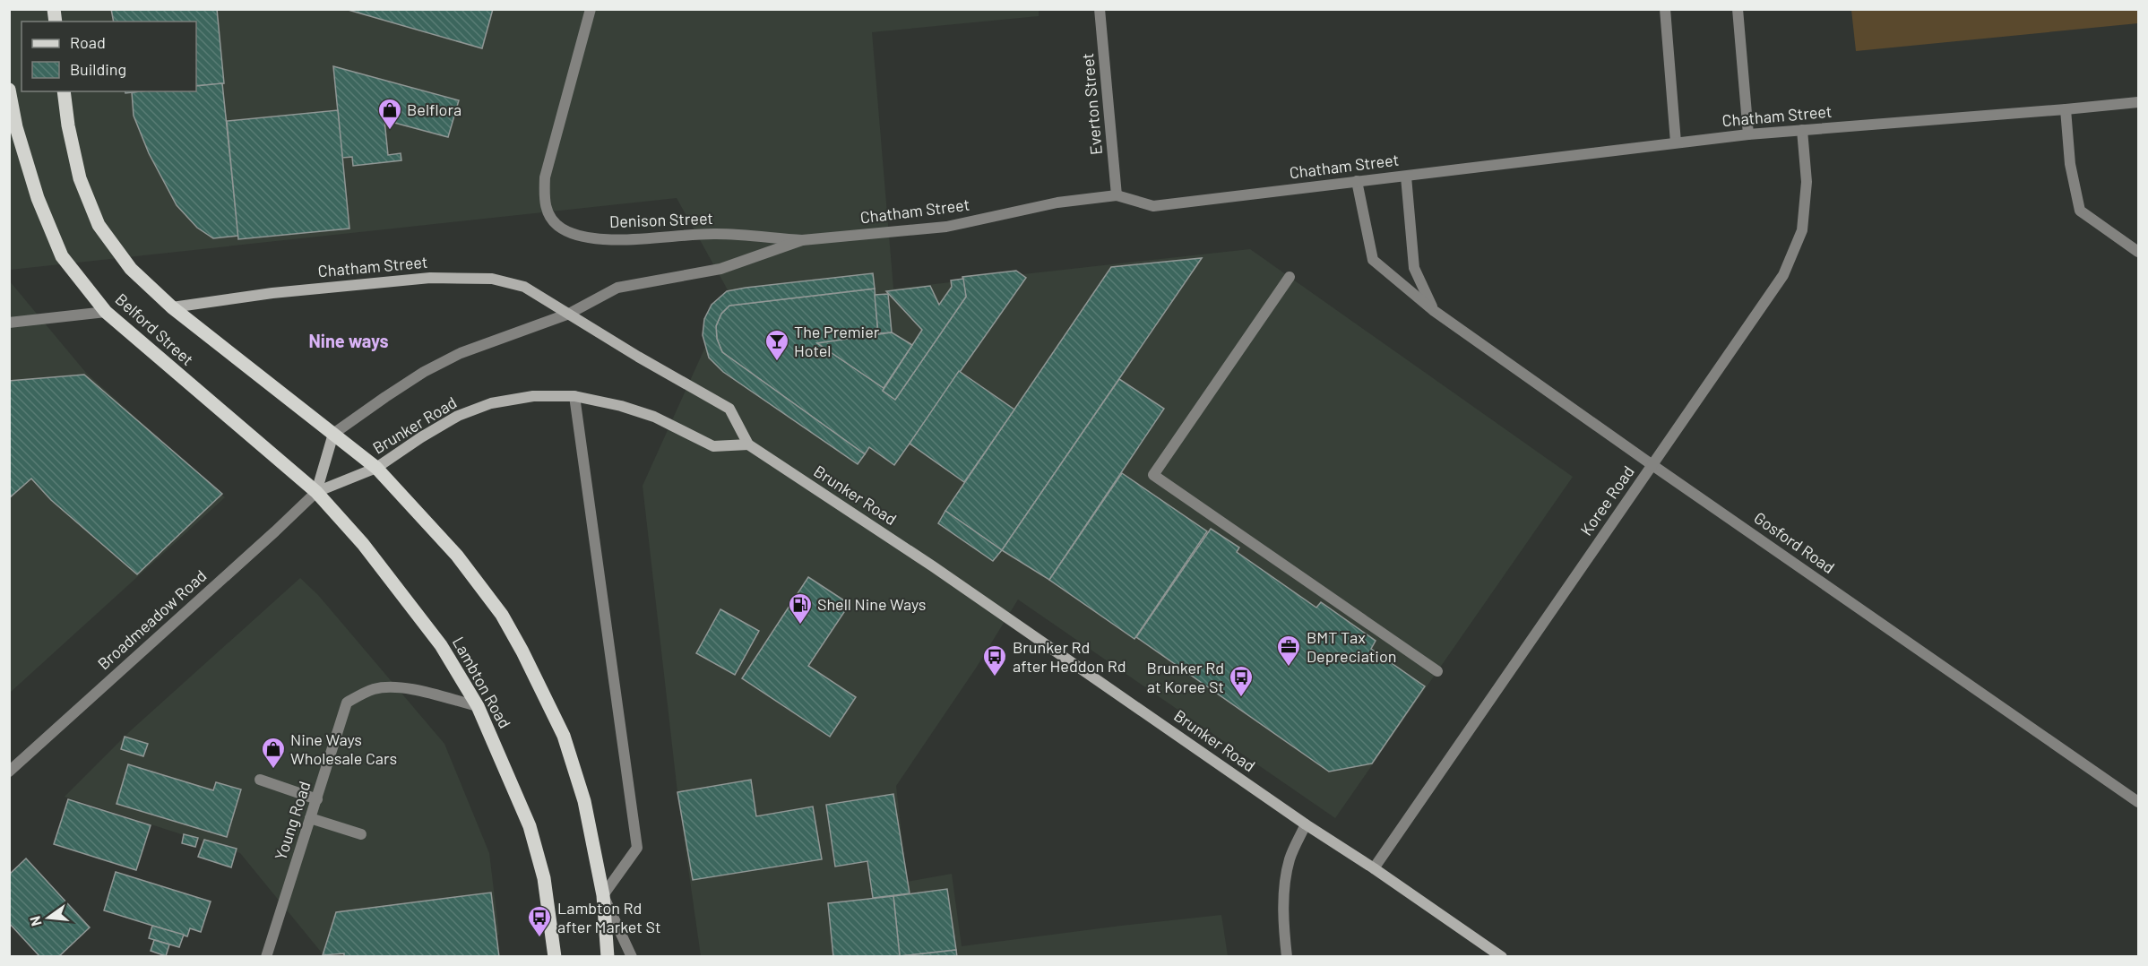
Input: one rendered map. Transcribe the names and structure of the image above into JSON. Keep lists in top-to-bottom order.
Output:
{
  "streets": {
    "main road": [
      "Chatham Street",
      "Belford Street",
      "Brunker Road",
      "Lambton Road"
    ],
    "street": [
      "Everton Street",
      "Denison Street",
      "Koree Road",
      "Gosford Road",
      "Broadmeadow Road",
      "Young Road"
    ]
  },
  "crossings": [
    ["Everton Street", "Chatham Street"],
    ["Chatham Street", "Denison Street"],
    ["Chatham Street", "Belford Street"],
    ["Chatham Street", "Brunker Road"],
    ["Chatham Street", "Koree Road"],
    ["Chatham Street", "Gosford Road"],
    ["Belford Street", "Brunker Road"],
    ["Belford Street", "Broadmeadow Road"],
    ["Belford Street", "Lambton Road"],
    ["Brunker Road", "Koree Road"],
    ["Brunker Road", "Broadmeadow Road"],
    ["Brunker Road", "Lambton Road"],
    ["Koree Road", "Gosford Road"],
    ["Broadmeadow Road", "Lambton Road"],
    ["Lambton Road", "Young Road"]
  ],
  "districts": ["Nine ways"],
  "places": {
    "shop": ["Belflora", "Nine Ways Wholesale Cars"],
    "bar": ["The Premier Hotel"],
    "fuel station": ["Shell Nine Ways"],
    "office": ["BMT Tax Depreciation"],
    "bus stop": ["Brunker Rd after Heddon Rd", "Brunker Rd at Koree St", "Lambton Rd after Market St"]
  },
  "legend": ["Road", "Building"],
  "north": "left"
}
